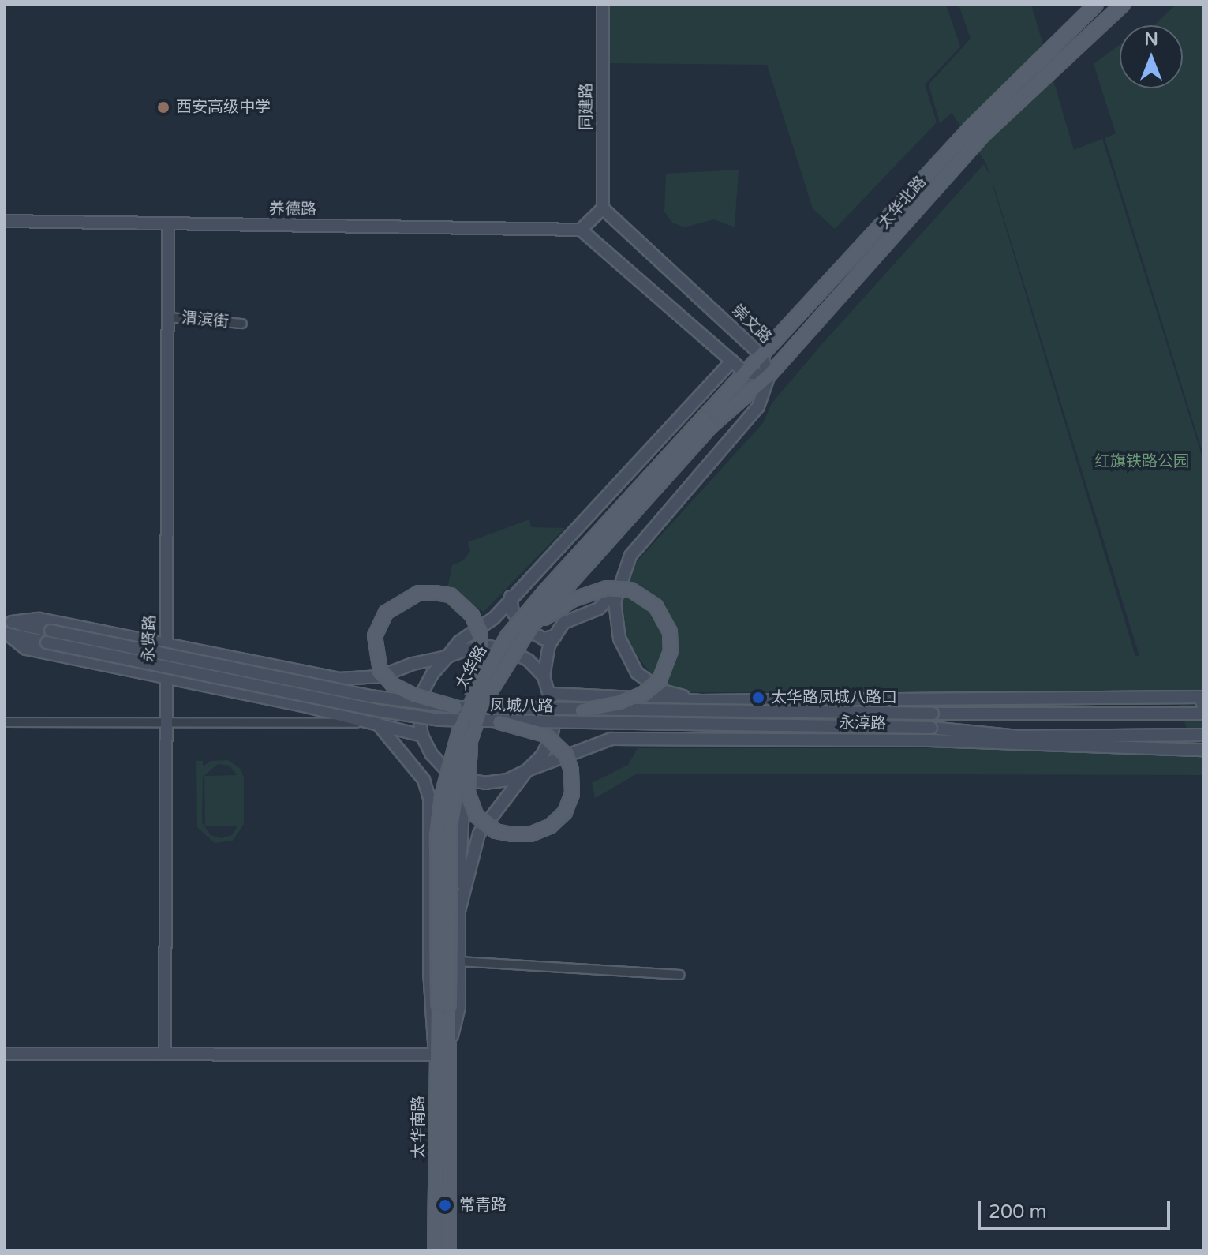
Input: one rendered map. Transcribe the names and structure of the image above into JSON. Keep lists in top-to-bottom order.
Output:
{
  "streets": {
    "main road": ["太华北路", "太华路", "太华南路"],
    "street": [
      "同建路",
      "养德路",
      "渭滨街",
      "崇文路",
      "永贤路",
      "凤城八路",
      "永淳路"
    ]
  },
  "crossings": [
    ["同建路", "崇文路"],
    ["太华北路", "崇文路"],
    ["太华北路", "太华路"],
    ["养德路", "永贤路"],
    ["渭滨街", "永贤路"],
    ["太华路", "太华南路"],
    ["凤城八路", "永淳路"]
  ],
  "parks": ["红旗铁路公园"],
  "places": ["西安高级中学", "太华路凤城八路口", "常青路"],
  "scale_bar": "200 m",
  "north": "top"
}
